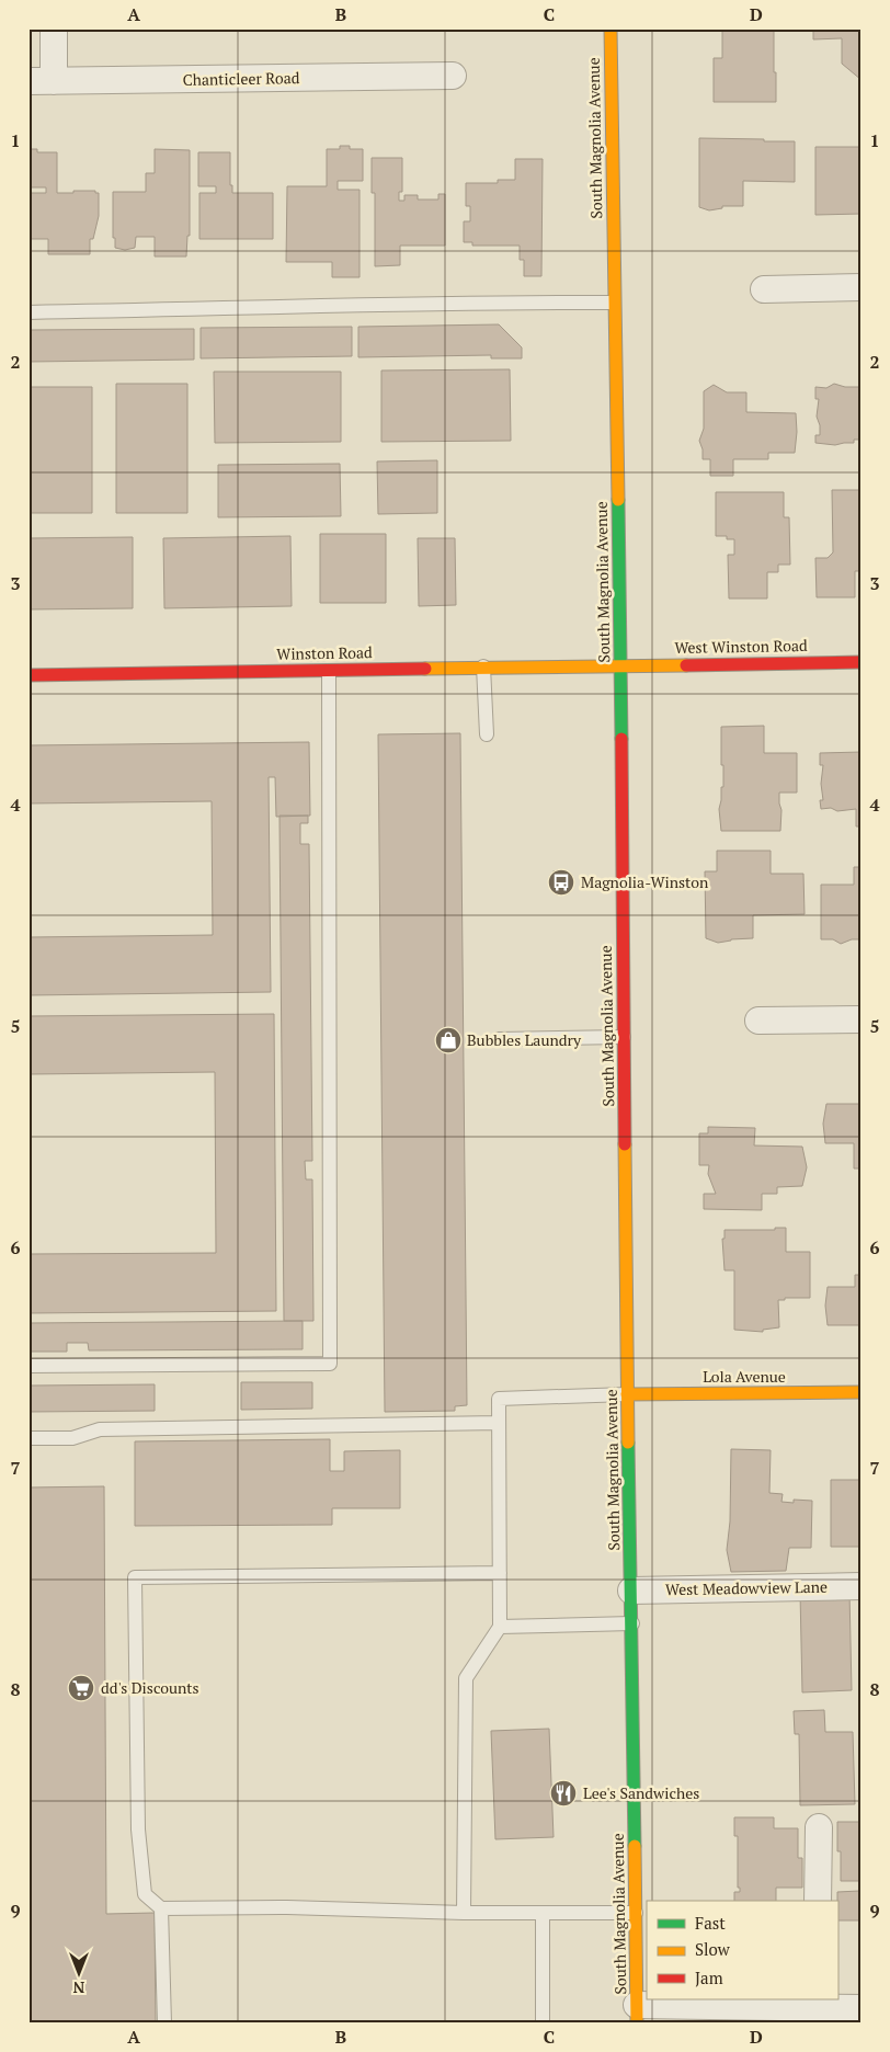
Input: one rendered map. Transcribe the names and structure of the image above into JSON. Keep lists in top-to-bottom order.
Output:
{
  "streets": {
    "main road": [
      "South Magnolia Avenue",
      "West Winston Road",
      "Winston Road",
      "Lola Avenue"
    ],
    "street": ["Chanticleer Road", "West Meadowview Lane"]
  },
  "crossings": [
    ["South Magnolia Avenue", "West Winston Road"],
    ["South Magnolia Avenue", "Winston Road"],
    ["South Magnolia Avenue", "Lola Avenue"],
    ["South Magnolia Avenue", "West Meadowview Lane"],
    ["West Winston Road", "Winston Road"]
  ],
  "places": {
    "bus stop": ["Magnolia-Winston"],
    "shop": ["Bubbles Laundry"],
    "supermarket": ["dd's Discounts"],
    "restaurant": ["Lee's Sandwiches"]
  },
  "legend": ["Fast", "Slow", "Jam"],
  "north": "bottom",
  "grid": {
    "columns": [
      "A",
      "B",
      "C",
      "D"
    ],
    "rows": [
      "1",
      "2",
      "3",
      "4",
      "5",
      "6",
      "7",
      "8",
      "9"
    ]
  }
}
